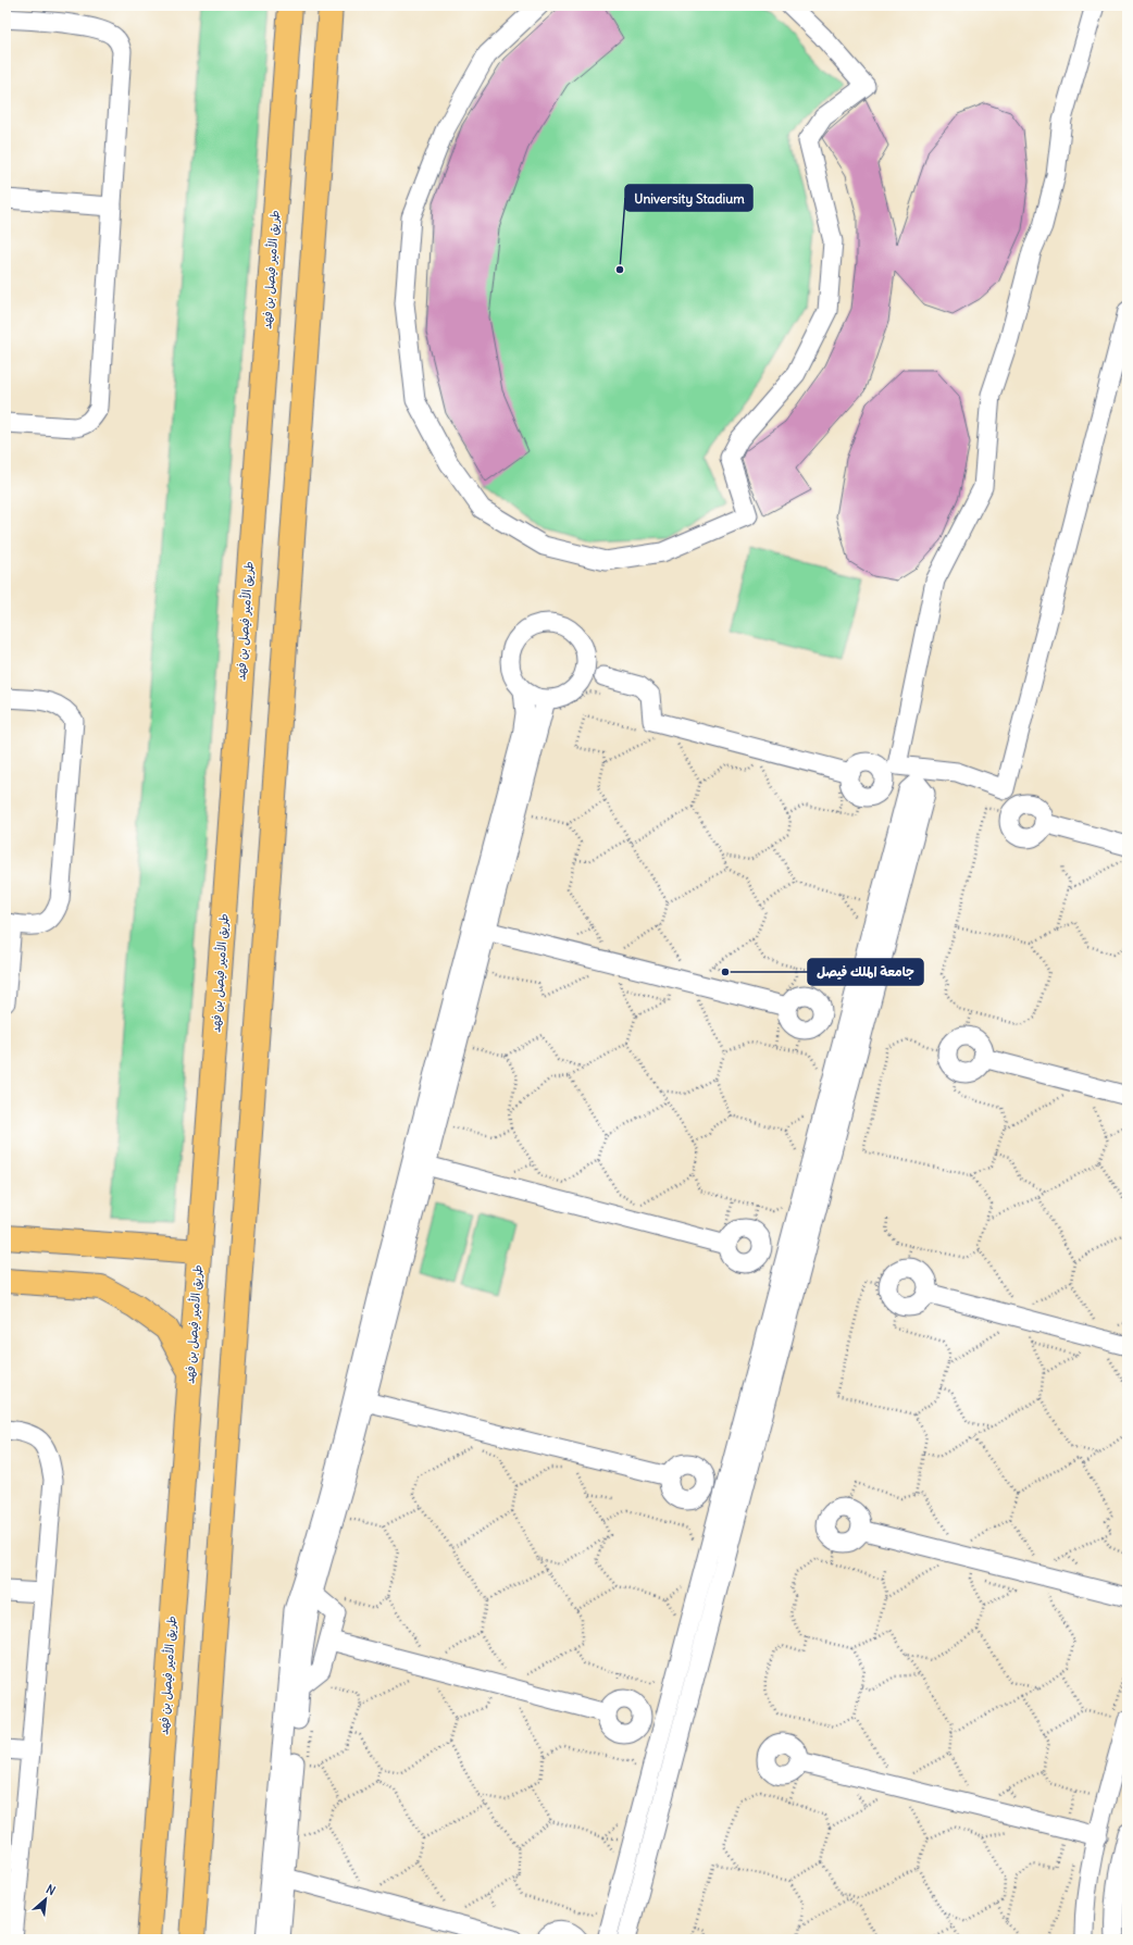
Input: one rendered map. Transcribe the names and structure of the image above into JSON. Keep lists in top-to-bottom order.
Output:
{
  "streets": {
    "main road": ["طريق الأمير فيصل بن فهد"]
  },
  "places": ["University Stadium", "جامعة الملك فيصل"],
  "north": "top right"
}
